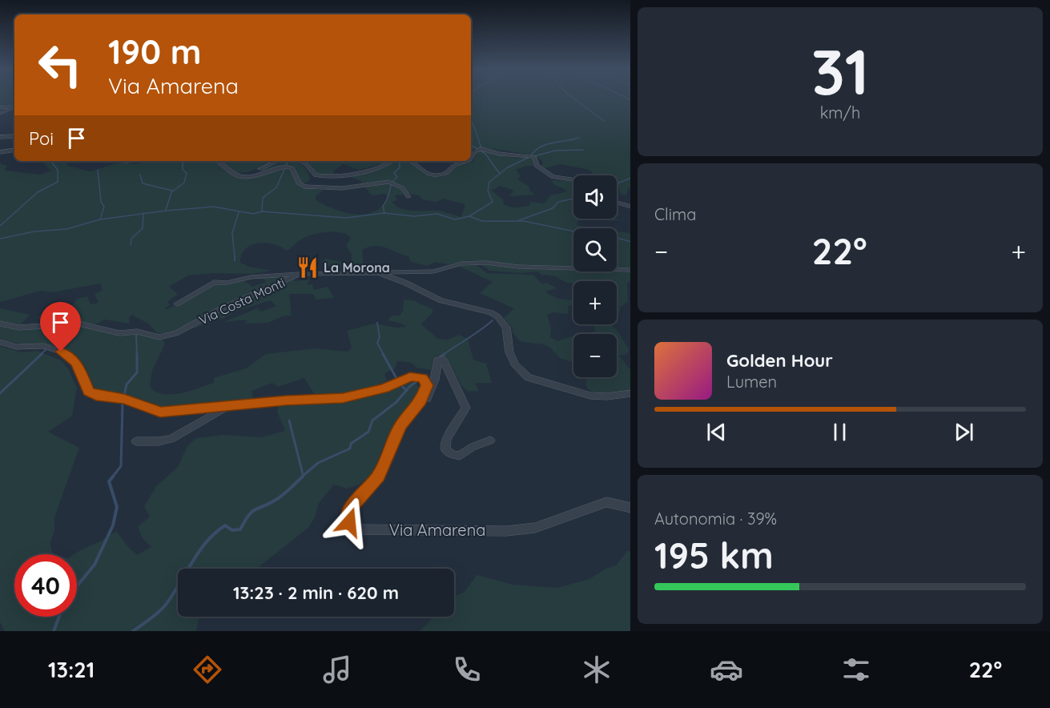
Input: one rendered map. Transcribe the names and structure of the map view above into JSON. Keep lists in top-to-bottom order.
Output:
{
  "streets": {
    "street": ["Via Costa Monti", "Via Amarena"]
  },
  "places": {
    "restaurant": ["La Morona"]
  },
  "page": {
    "tile": [
      ["31", "km/h"],
      "Clima",
      ["Autonomia · 39%", "195 km"]
    ],
    "turn": ["190 m", "Via Amarena"],
    "then": "Poi",
    "map_buttons": ["+", "−"],
    "heat": ["−", "22°", "+"],
    "song": ["Golden Hour", "Lumen"],
    "limit": "40",
    "trip": "13:23 · 2 min · 620 m",
    "tabs": ["13:21", "22°"]
  }
}
